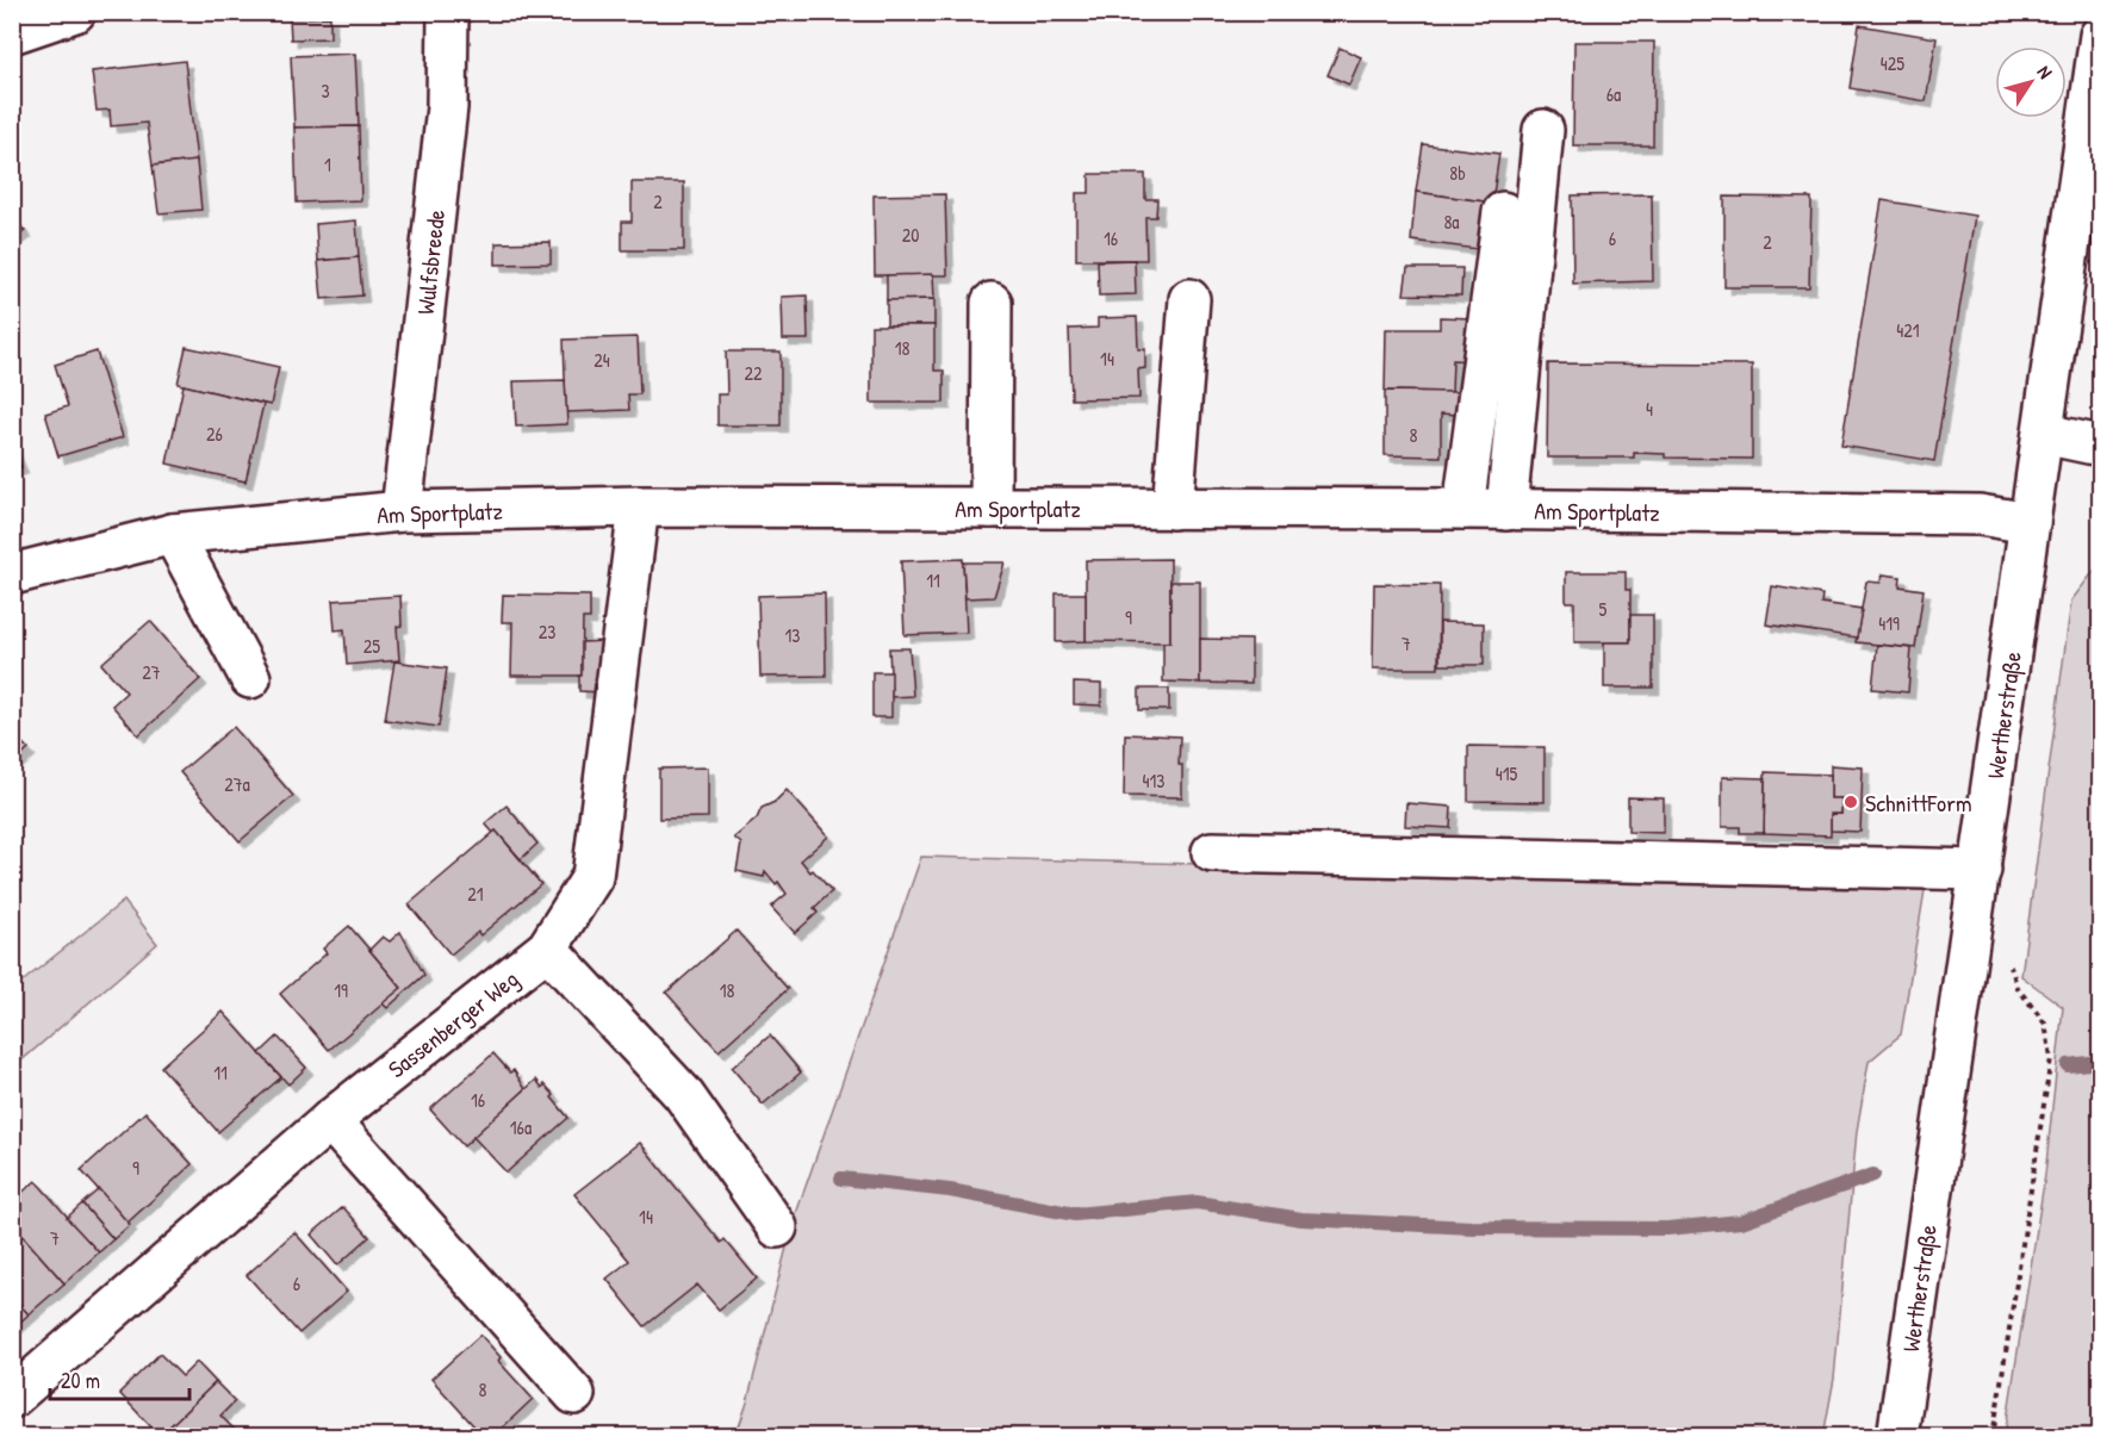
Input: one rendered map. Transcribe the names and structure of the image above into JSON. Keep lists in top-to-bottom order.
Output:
{
  "streets": {
    "street": [
      "Wulfsbreede",
      "Am Sportplatz",
      "Wertherstraße",
      "Sassenberger Weg"
    ]
  },
  "crossings": [
    ["Wulfsbreede", "Am Sportplatz"],
    ["Am Sportplatz", "Wertherstraße"],
    ["Am Sportplatz", "Sassenberger Weg"]
  ],
  "places": ["SchnittForm"],
  "house_numbers": [
    "425",
    "3",
    "6a",
    "1",
    "8b",
    "2",
    "8a",
    "20",
    "16",
    "6",
    "2",
    "421",
    "18",
    "14",
    "24",
    "22",
    "4",
    "26",
    "8",
    "11",
    "5",
    "9",
    "419",
    "23",
    "13",
    "7",
    "25",
    "27",
    "415",
    "413",
    "27a",
    "21",
    "19",
    "18",
    "11",
    "16",
    "16a",
    "9",
    "14",
    "7",
    "6",
    "8"
  ],
  "scale_bar": "20 m",
  "north": "top right"
}
